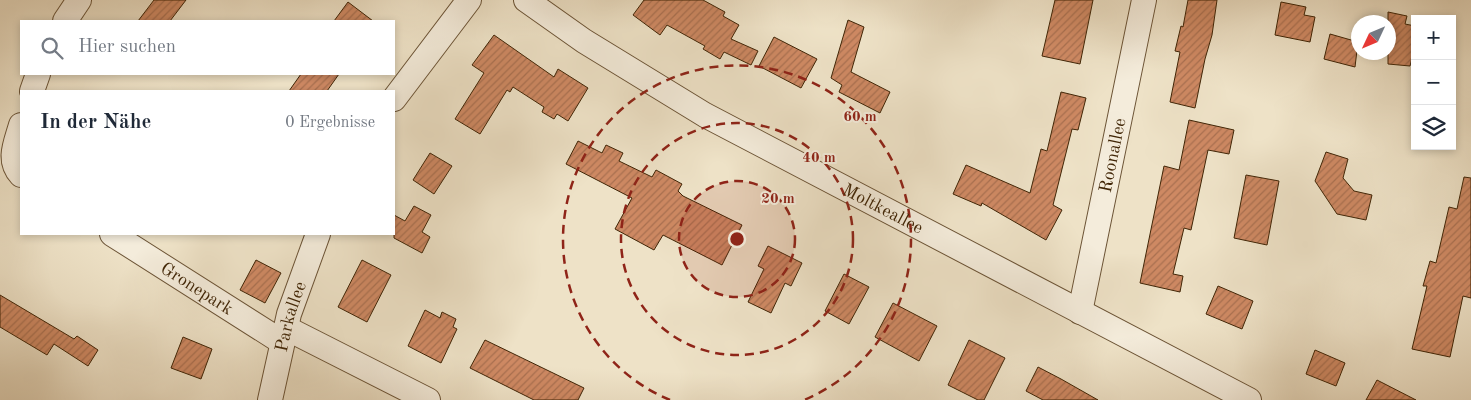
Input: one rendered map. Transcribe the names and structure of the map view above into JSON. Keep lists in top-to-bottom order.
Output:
{
  "streets": {
    "street": [
      "Roonallee",
      "Moltkeallee",
      "Gronepark",
      "Parkallee"
    ]
  },
  "crossings": [
    ["Roonallee", "Moltkeallee"],
    ["Gronepark", "Parkallee"]
  ],
  "north": "bottom left",
  "page": {
    "map_buttons": ["+", "−"],
    "search": "Hier suchen",
    "heading": ["In der Nähe", "0 Ergebnisse"]
  },
  "rings": ["60 m", "40 m", "20 m"]
}
